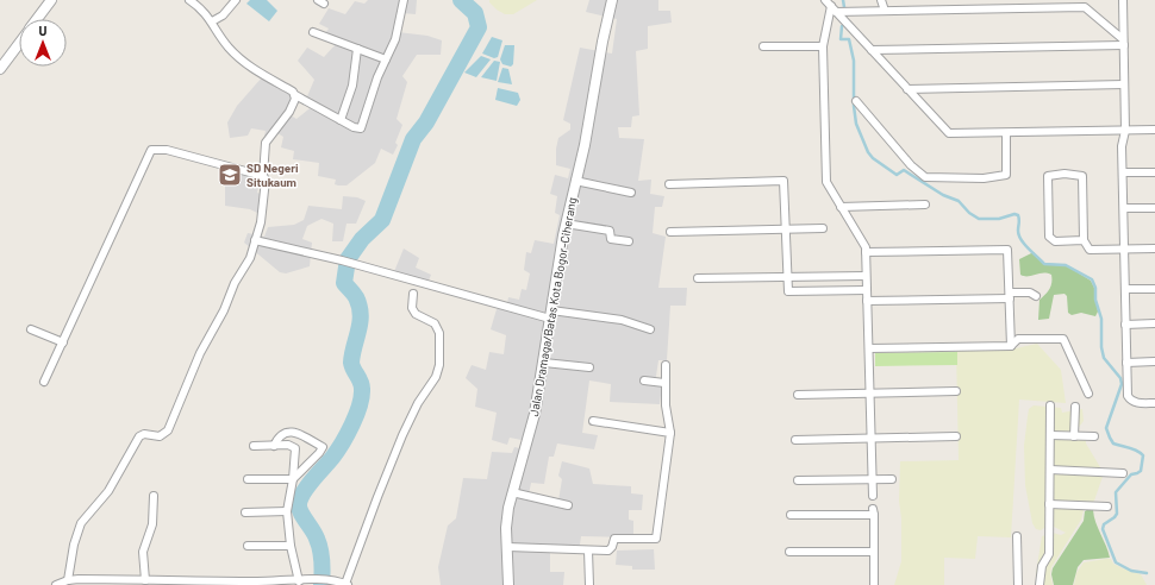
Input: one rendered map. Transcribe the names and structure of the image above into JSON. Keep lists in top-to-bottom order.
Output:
{
  "streets": {
    "street": ["Jalan Dramaga/Batas Kota Bogor–Ciherang"]
  },
  "places": {
    "school or university": ["SD Negeri Situkaum"]
  },
  "north": "top"
}
